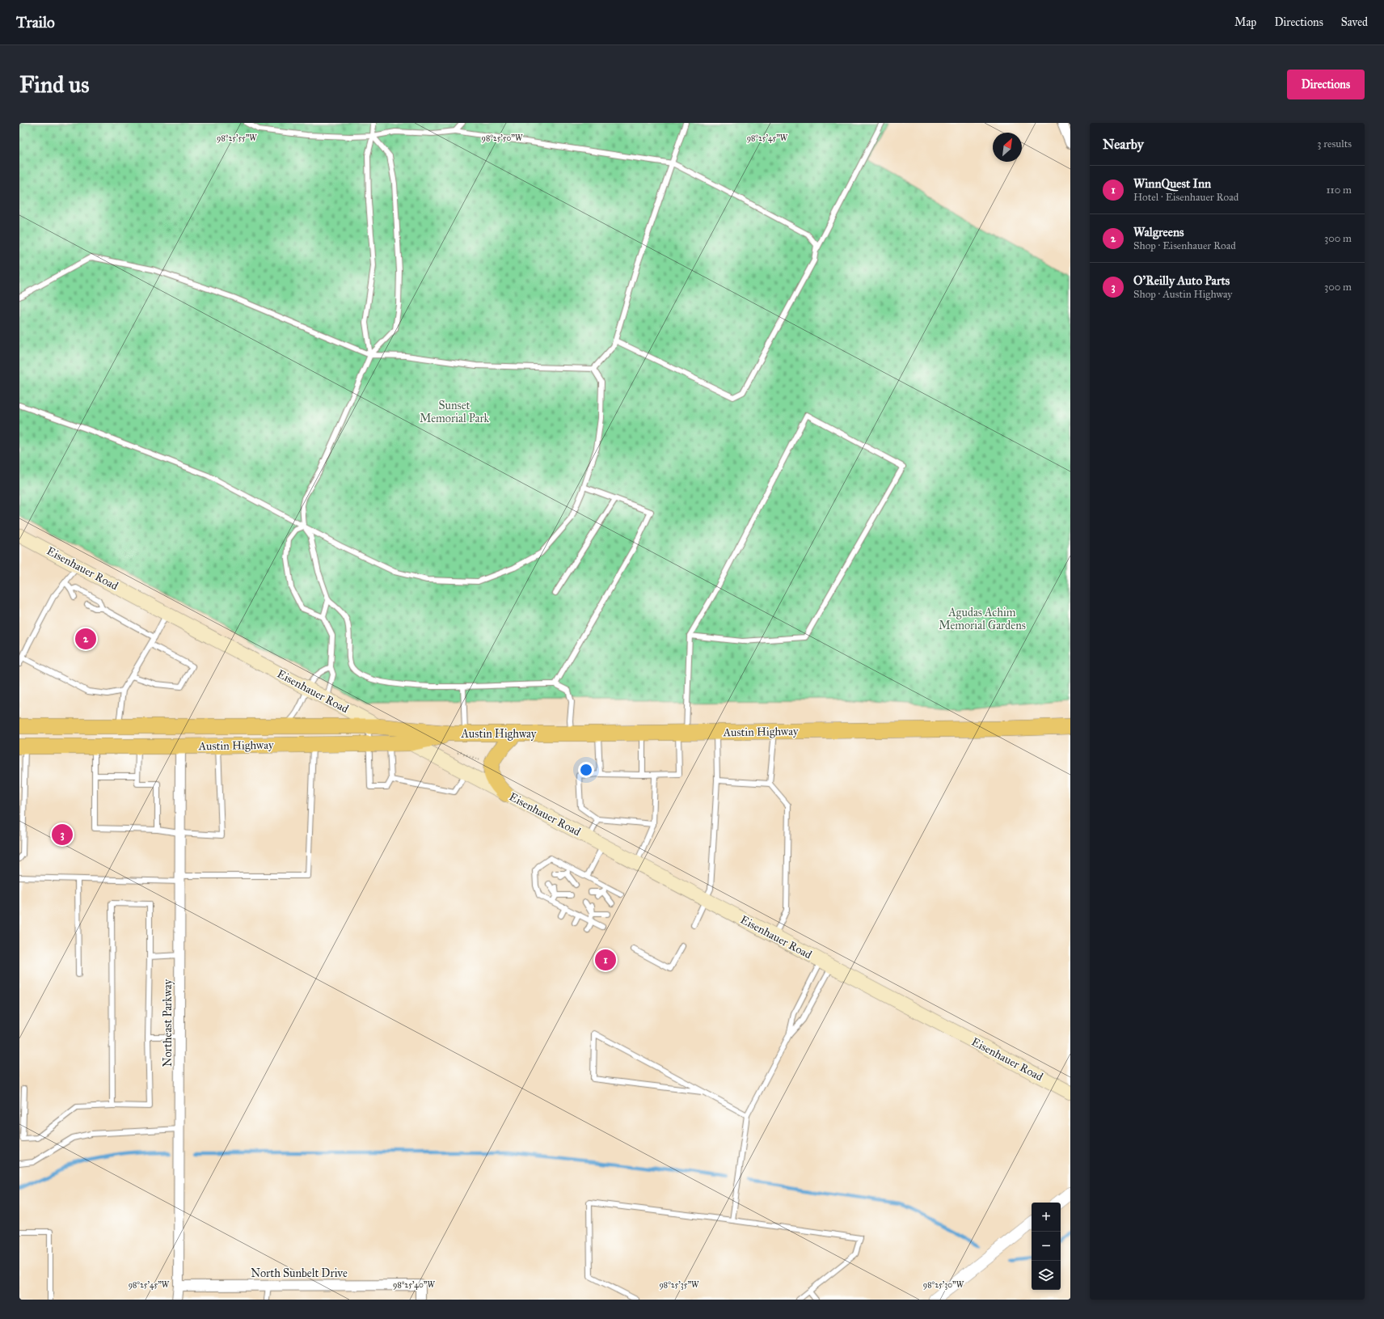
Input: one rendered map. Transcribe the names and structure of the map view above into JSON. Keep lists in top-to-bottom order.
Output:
{
  "streets": {
    "main road": ["Eisenhauer Road", "Austin Highway"],
    "street": ["Northeast Parkway", "North Sunbelt Drive"]
  },
  "crossings": [
    ["Eisenhauer Road", "Austin Highway"],
    ["Austin Highway", "Northeast Parkway"],
    ["Northeast Parkway", "North Sunbelt Drive"]
  ],
  "parks": ["Sunset Memorial Park", "Agudas Achim Memorial Gardens"],
  "north": "top right",
  "page": {
    "header": "Trailo",
    "nav": ["Map", "Directions", "Saved"],
    "buttons": "Directions",
    "title": "Find us",
    "heading": ["Nearby", "3 results"],
    "list": [
      {
        "mark": "1",
        "name": "WinnQuest Inn",
        "note": "Hotel · Eisenhauer Road",
        "value": "110 m"
      },
      {
        "mark": "2",
        "name": "Walgreens",
        "note": "Shop · Eisenhauer Road",
        "value": "300 m"
      },
      {
        "mark": "3",
        "name": "O'Reilly Auto Parts",
        "note": "Shop · Austin Highway",
        "value": "300 m"
      }
    ],
    "pins": ["2", "3", "1"],
    "map_buttons": ["+", "−"]
  },
  "coordinates": [
    "98°25'55\"W",
    "98°25'50\"W",
    "98°25'45\"W",
    "98°25'40\"W",
    "98°25'35\"W",
    "98°25'30\"W"
  ]
}
